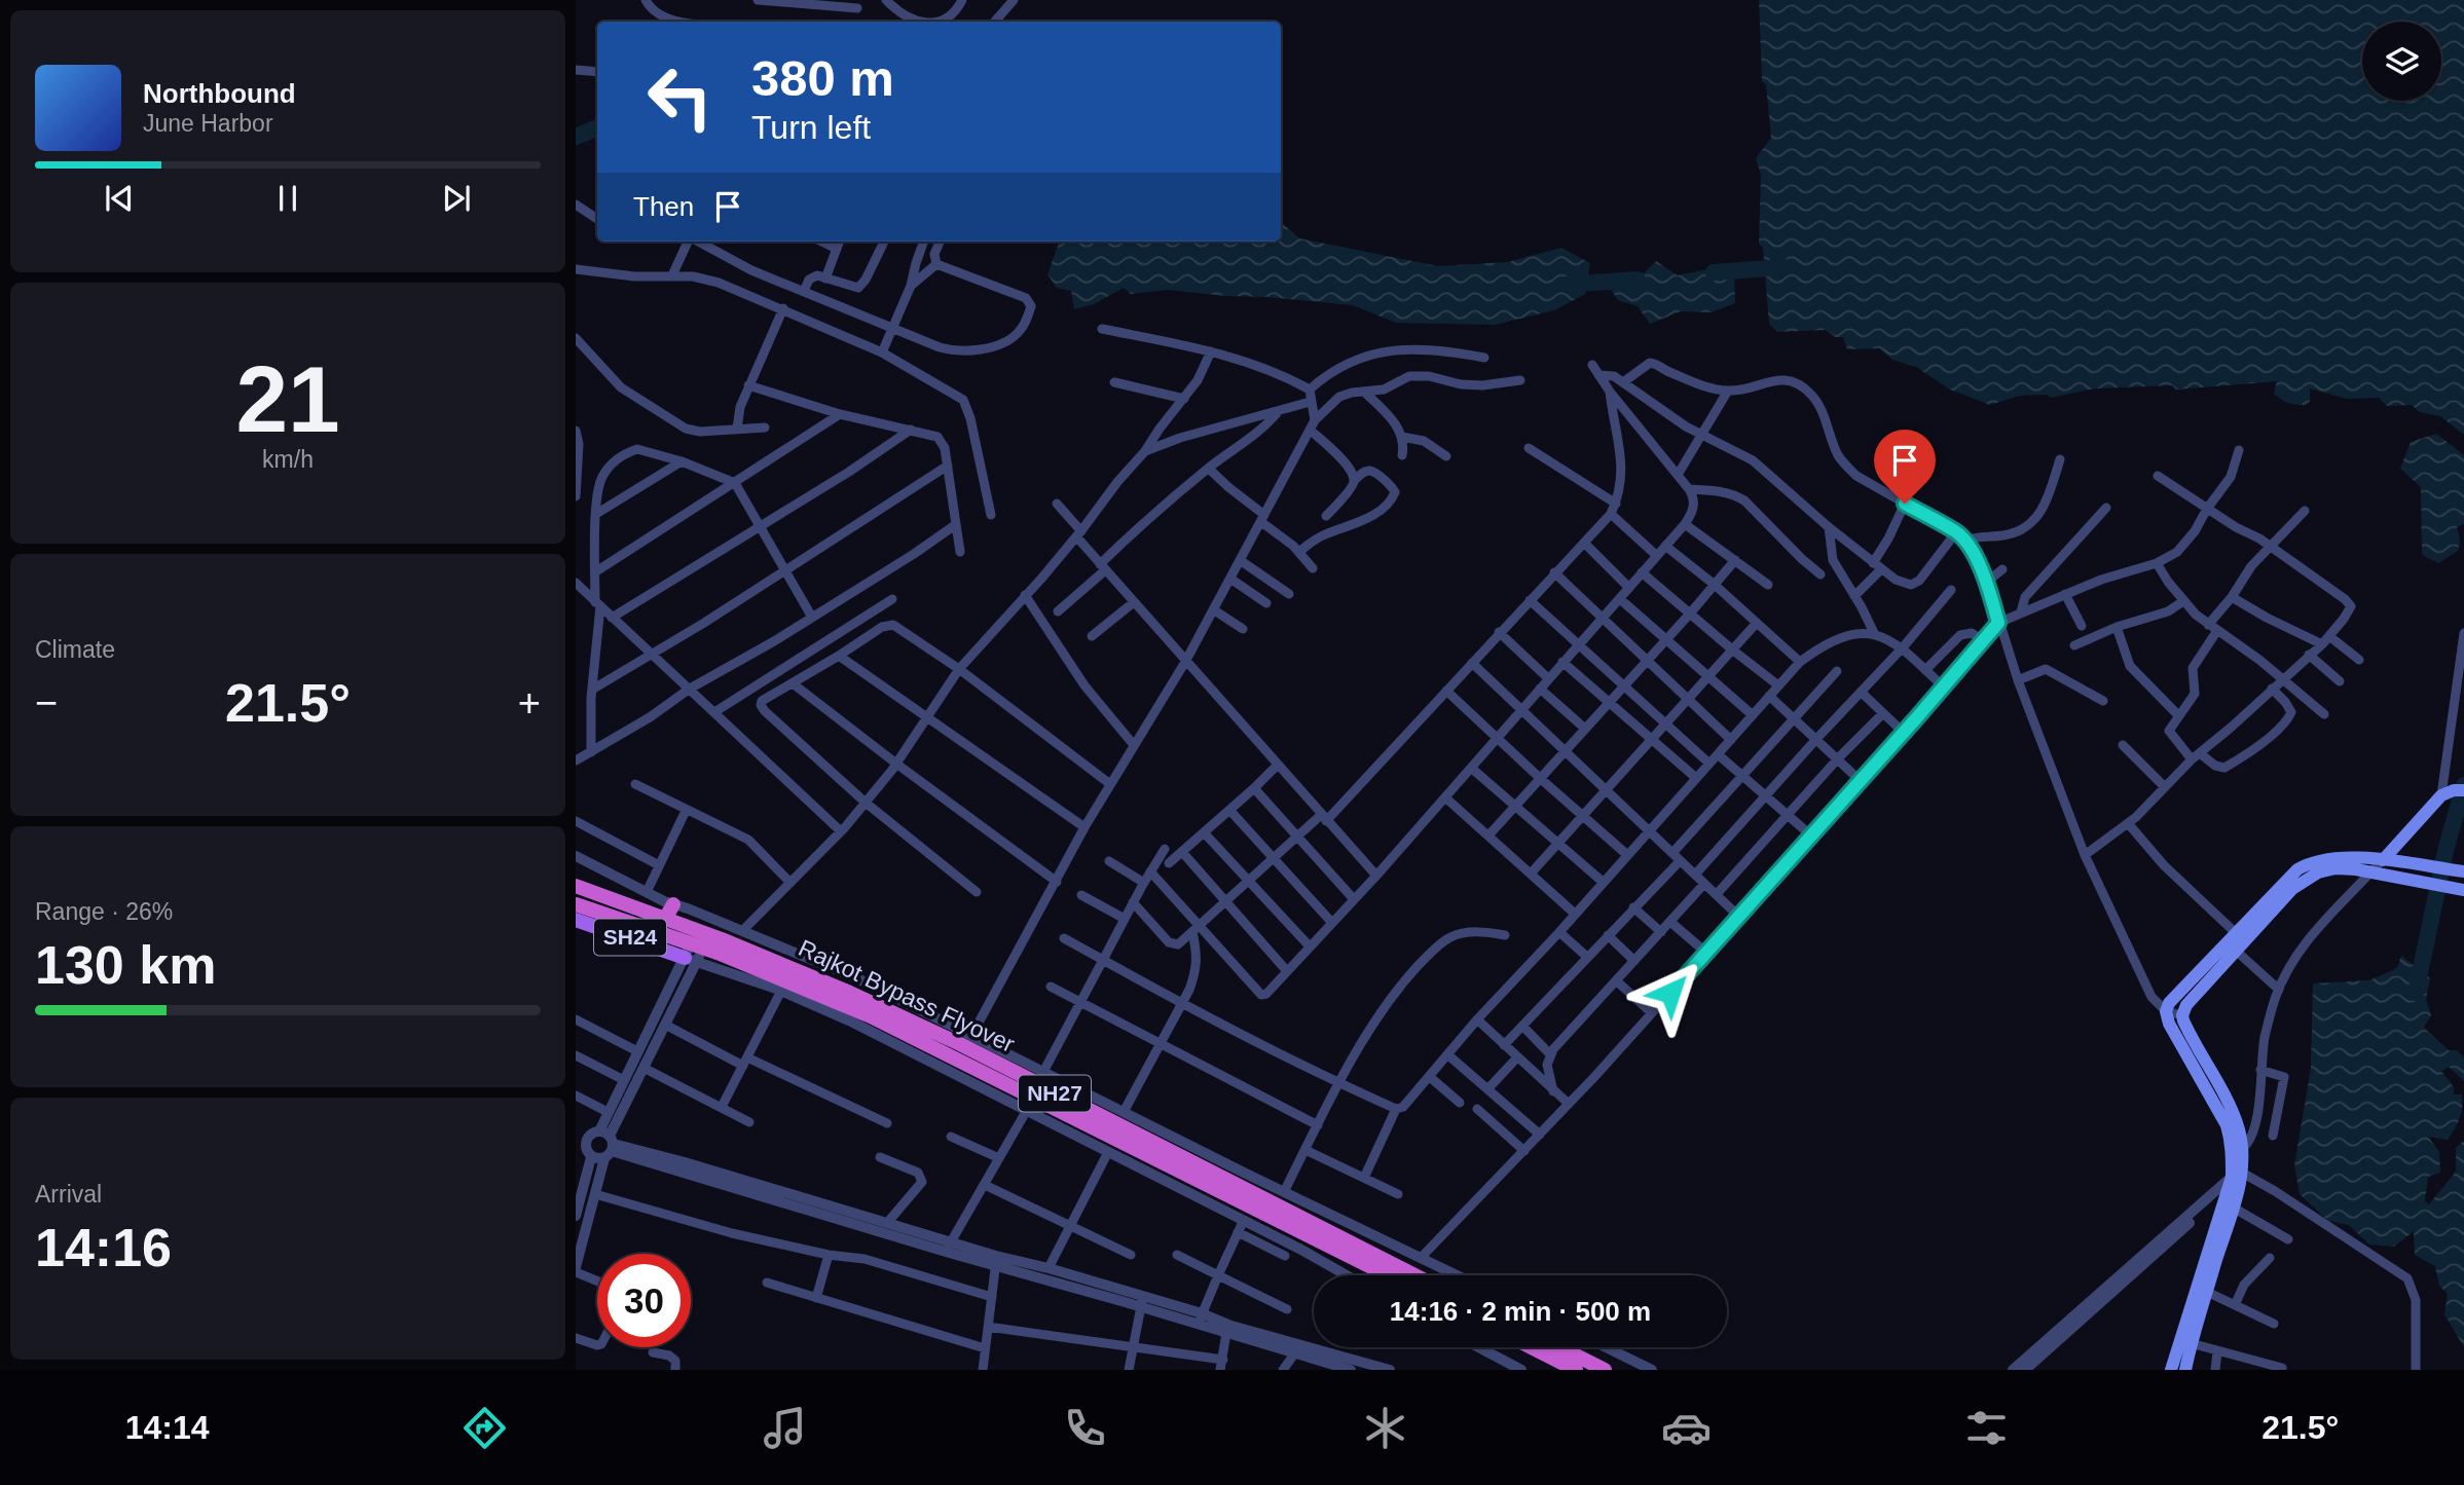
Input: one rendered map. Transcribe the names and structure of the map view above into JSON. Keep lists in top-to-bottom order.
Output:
{
  "streets": {
    "highway": ["Rajkot Bypass Flyover", "NH27"],
    "main road": ["SH24"]
  },
  "crossings": [
    ["SH24", "Rajkot Bypass Flyover"]
  ],
  "page": {
    "turn": ["380 m", "Turn left"],
    "song": ["Northbound", "June Harbor"],
    "then": "Then",
    "tile": [
      ["21", "km/h"],
      "Climate",
      ["Range · 26%", "130 km"],
      ["Arrival", "14:16"]
    ],
    "heat": ["−", "21.5°", "+"],
    "limit": "30",
    "trip": "14:16 · 2 min · 500 m",
    "tabs": ["14:14", "21.5°"]
  }
}
